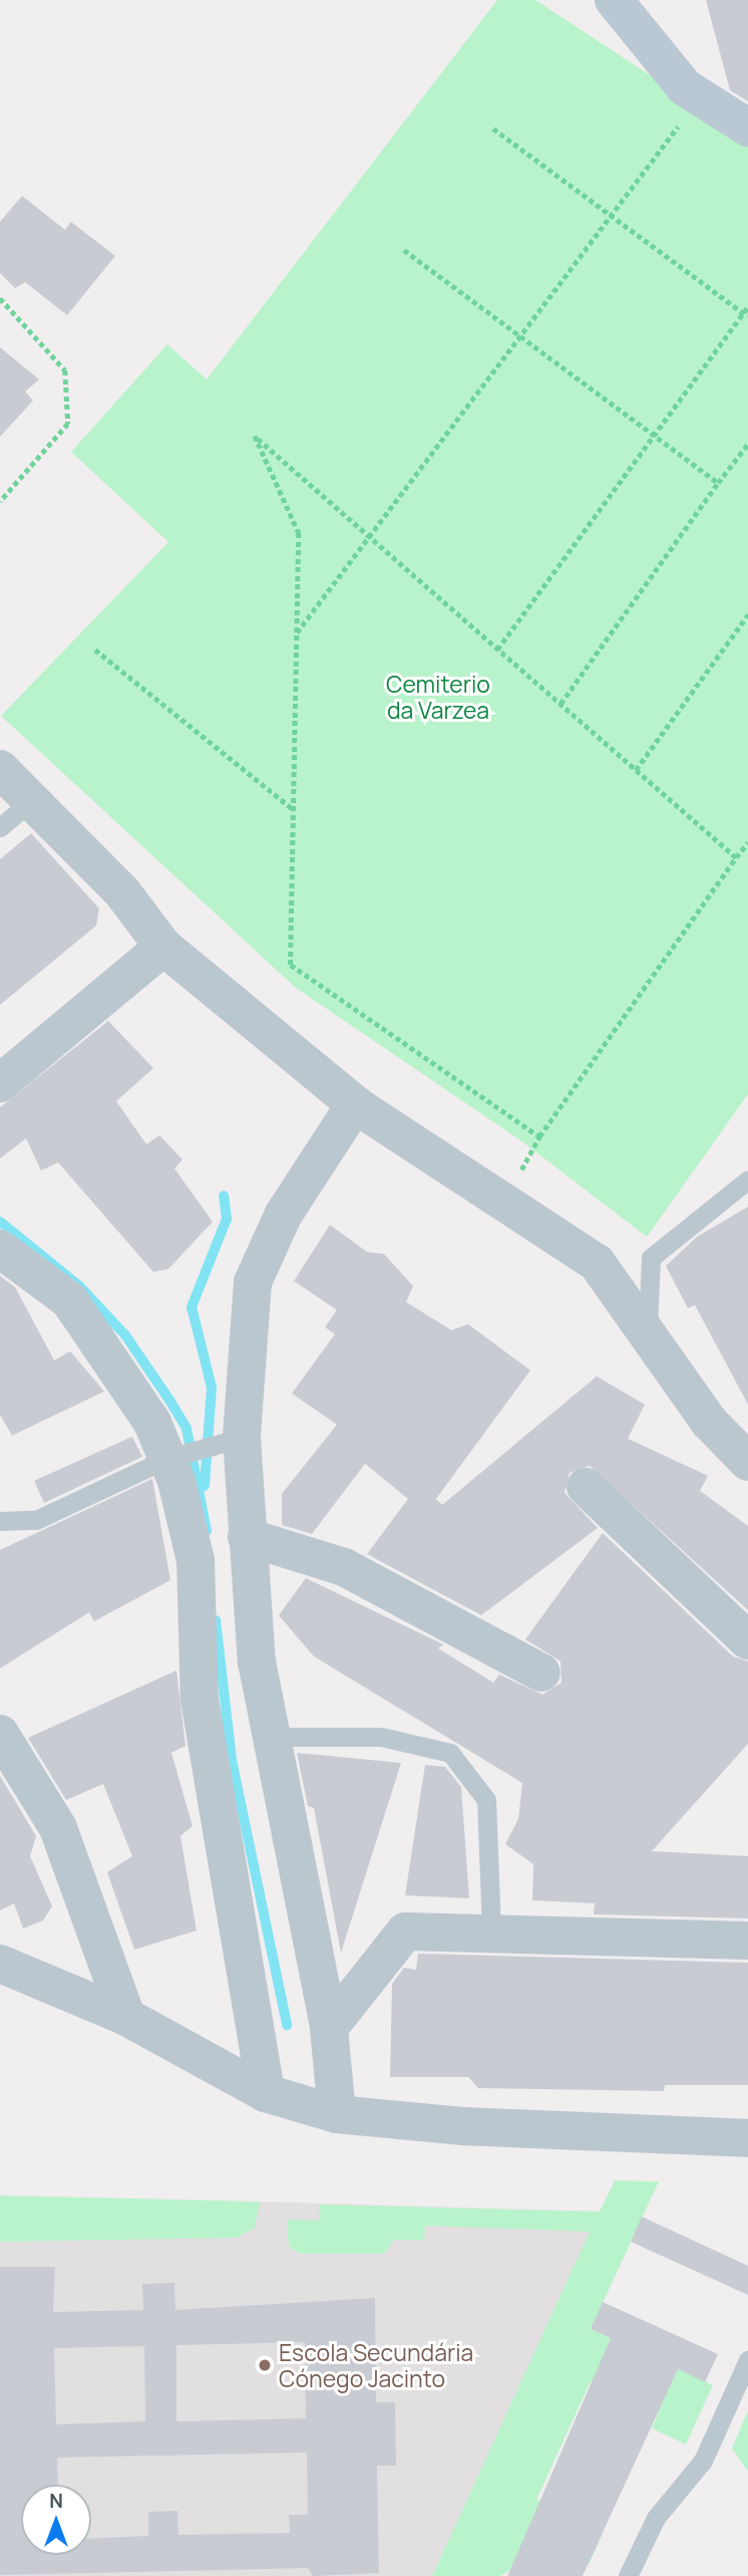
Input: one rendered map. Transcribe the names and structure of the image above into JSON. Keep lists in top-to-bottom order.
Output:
{
  "parks": ["Cemiterio da Varzea"],
  "places": ["Escola Secundária Cónego Jacinto"],
  "north": "top"
}
